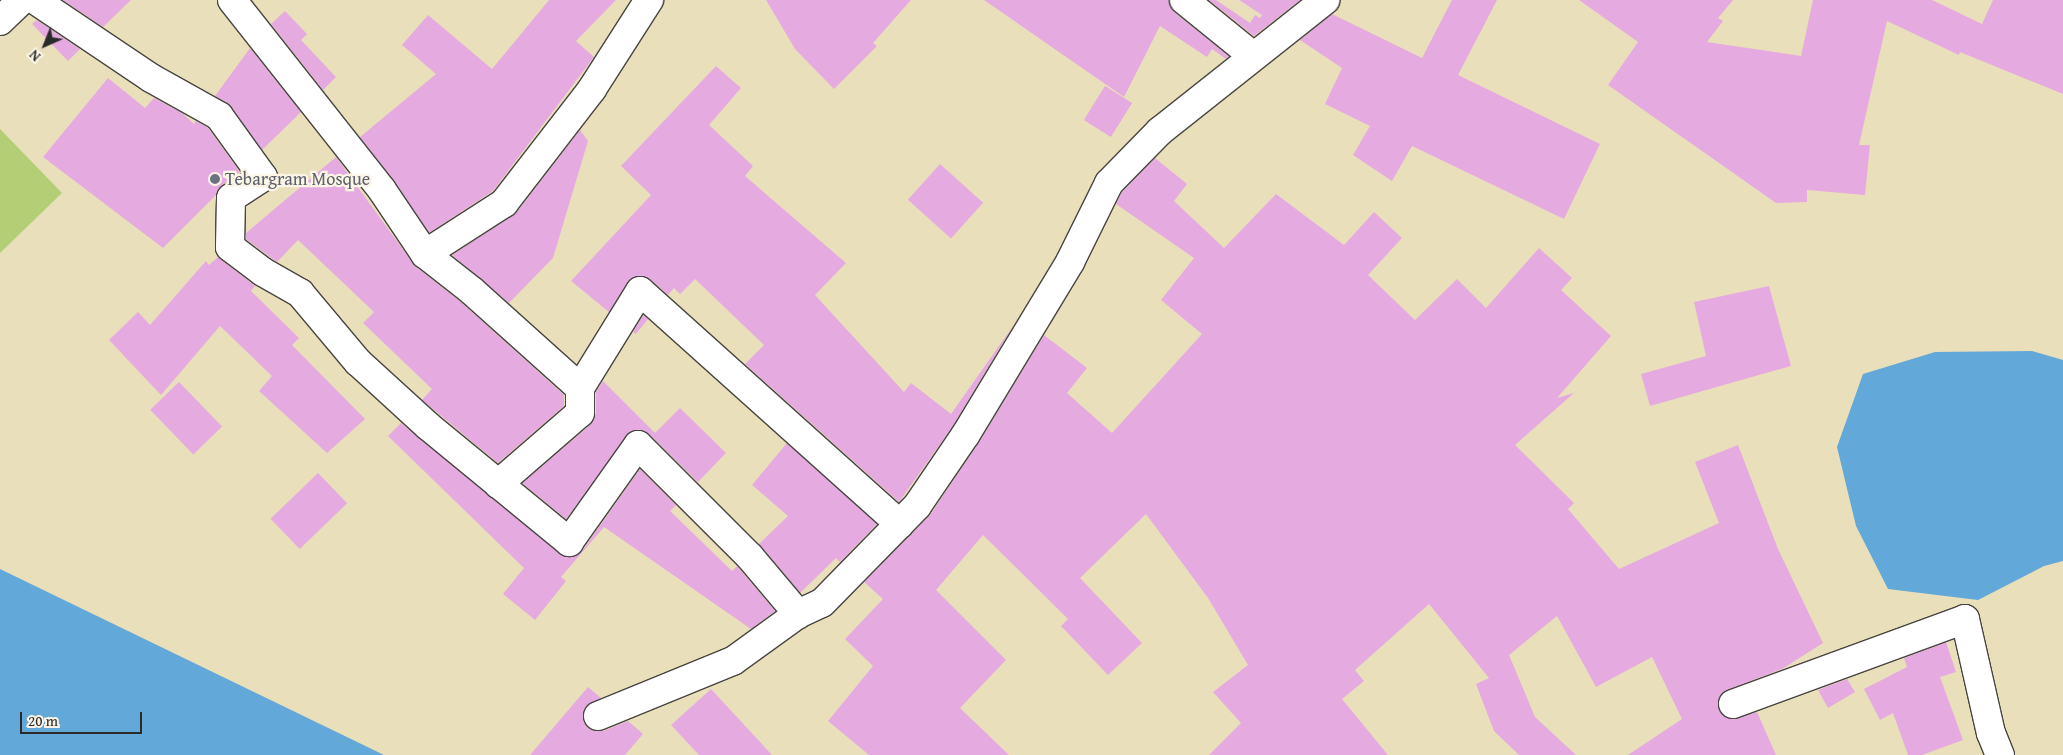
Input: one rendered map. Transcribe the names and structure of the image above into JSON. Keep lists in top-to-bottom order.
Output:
{
  "places": ["Tebargram Mosque"],
  "scale_bar": "20 m",
  "north": "bottom left"
}
